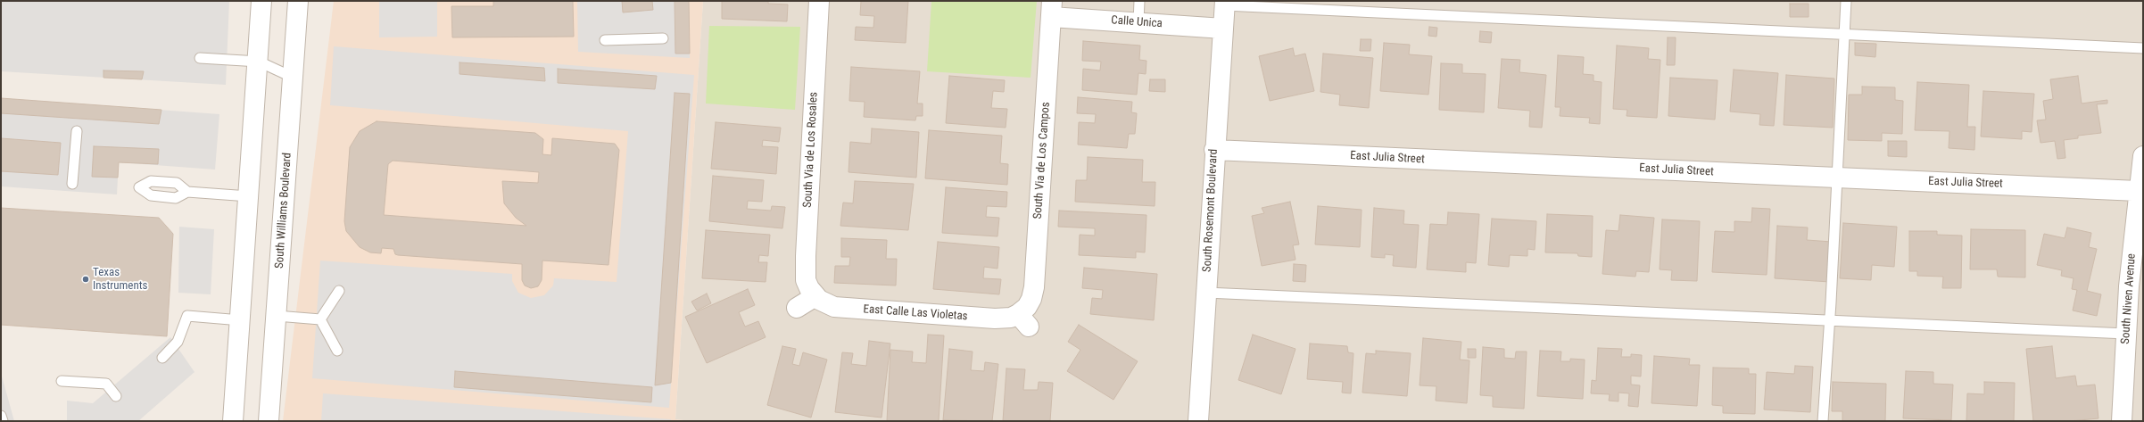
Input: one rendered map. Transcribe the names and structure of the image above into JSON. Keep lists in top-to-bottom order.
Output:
{
  "streets": {
    "street": [
      "Calle Unica",
      "South Via de Los Rosales",
      "East Julia Street",
      "South Via de Los Campos",
      "South Williams Boulevard",
      "South Rosemont Boulevard",
      "South Niven Avenue",
      "East Calle Las Violetas"
    ]
  },
  "crossings": [
    ["Calle Unica", "South Via de Los Campos"],
    ["Calle Unica", "South Rosemont Boulevard"],
    ["South Via de Los Rosales", "East Calle Las Violetas"],
    ["East Julia Street", "South Rosemont Boulevard"],
    ["East Julia Street", "South Niven Avenue"],
    ["South Via de Los Campos", "East Calle Las Violetas"]
  ],
  "places": ["Texas Instruments"]
}
